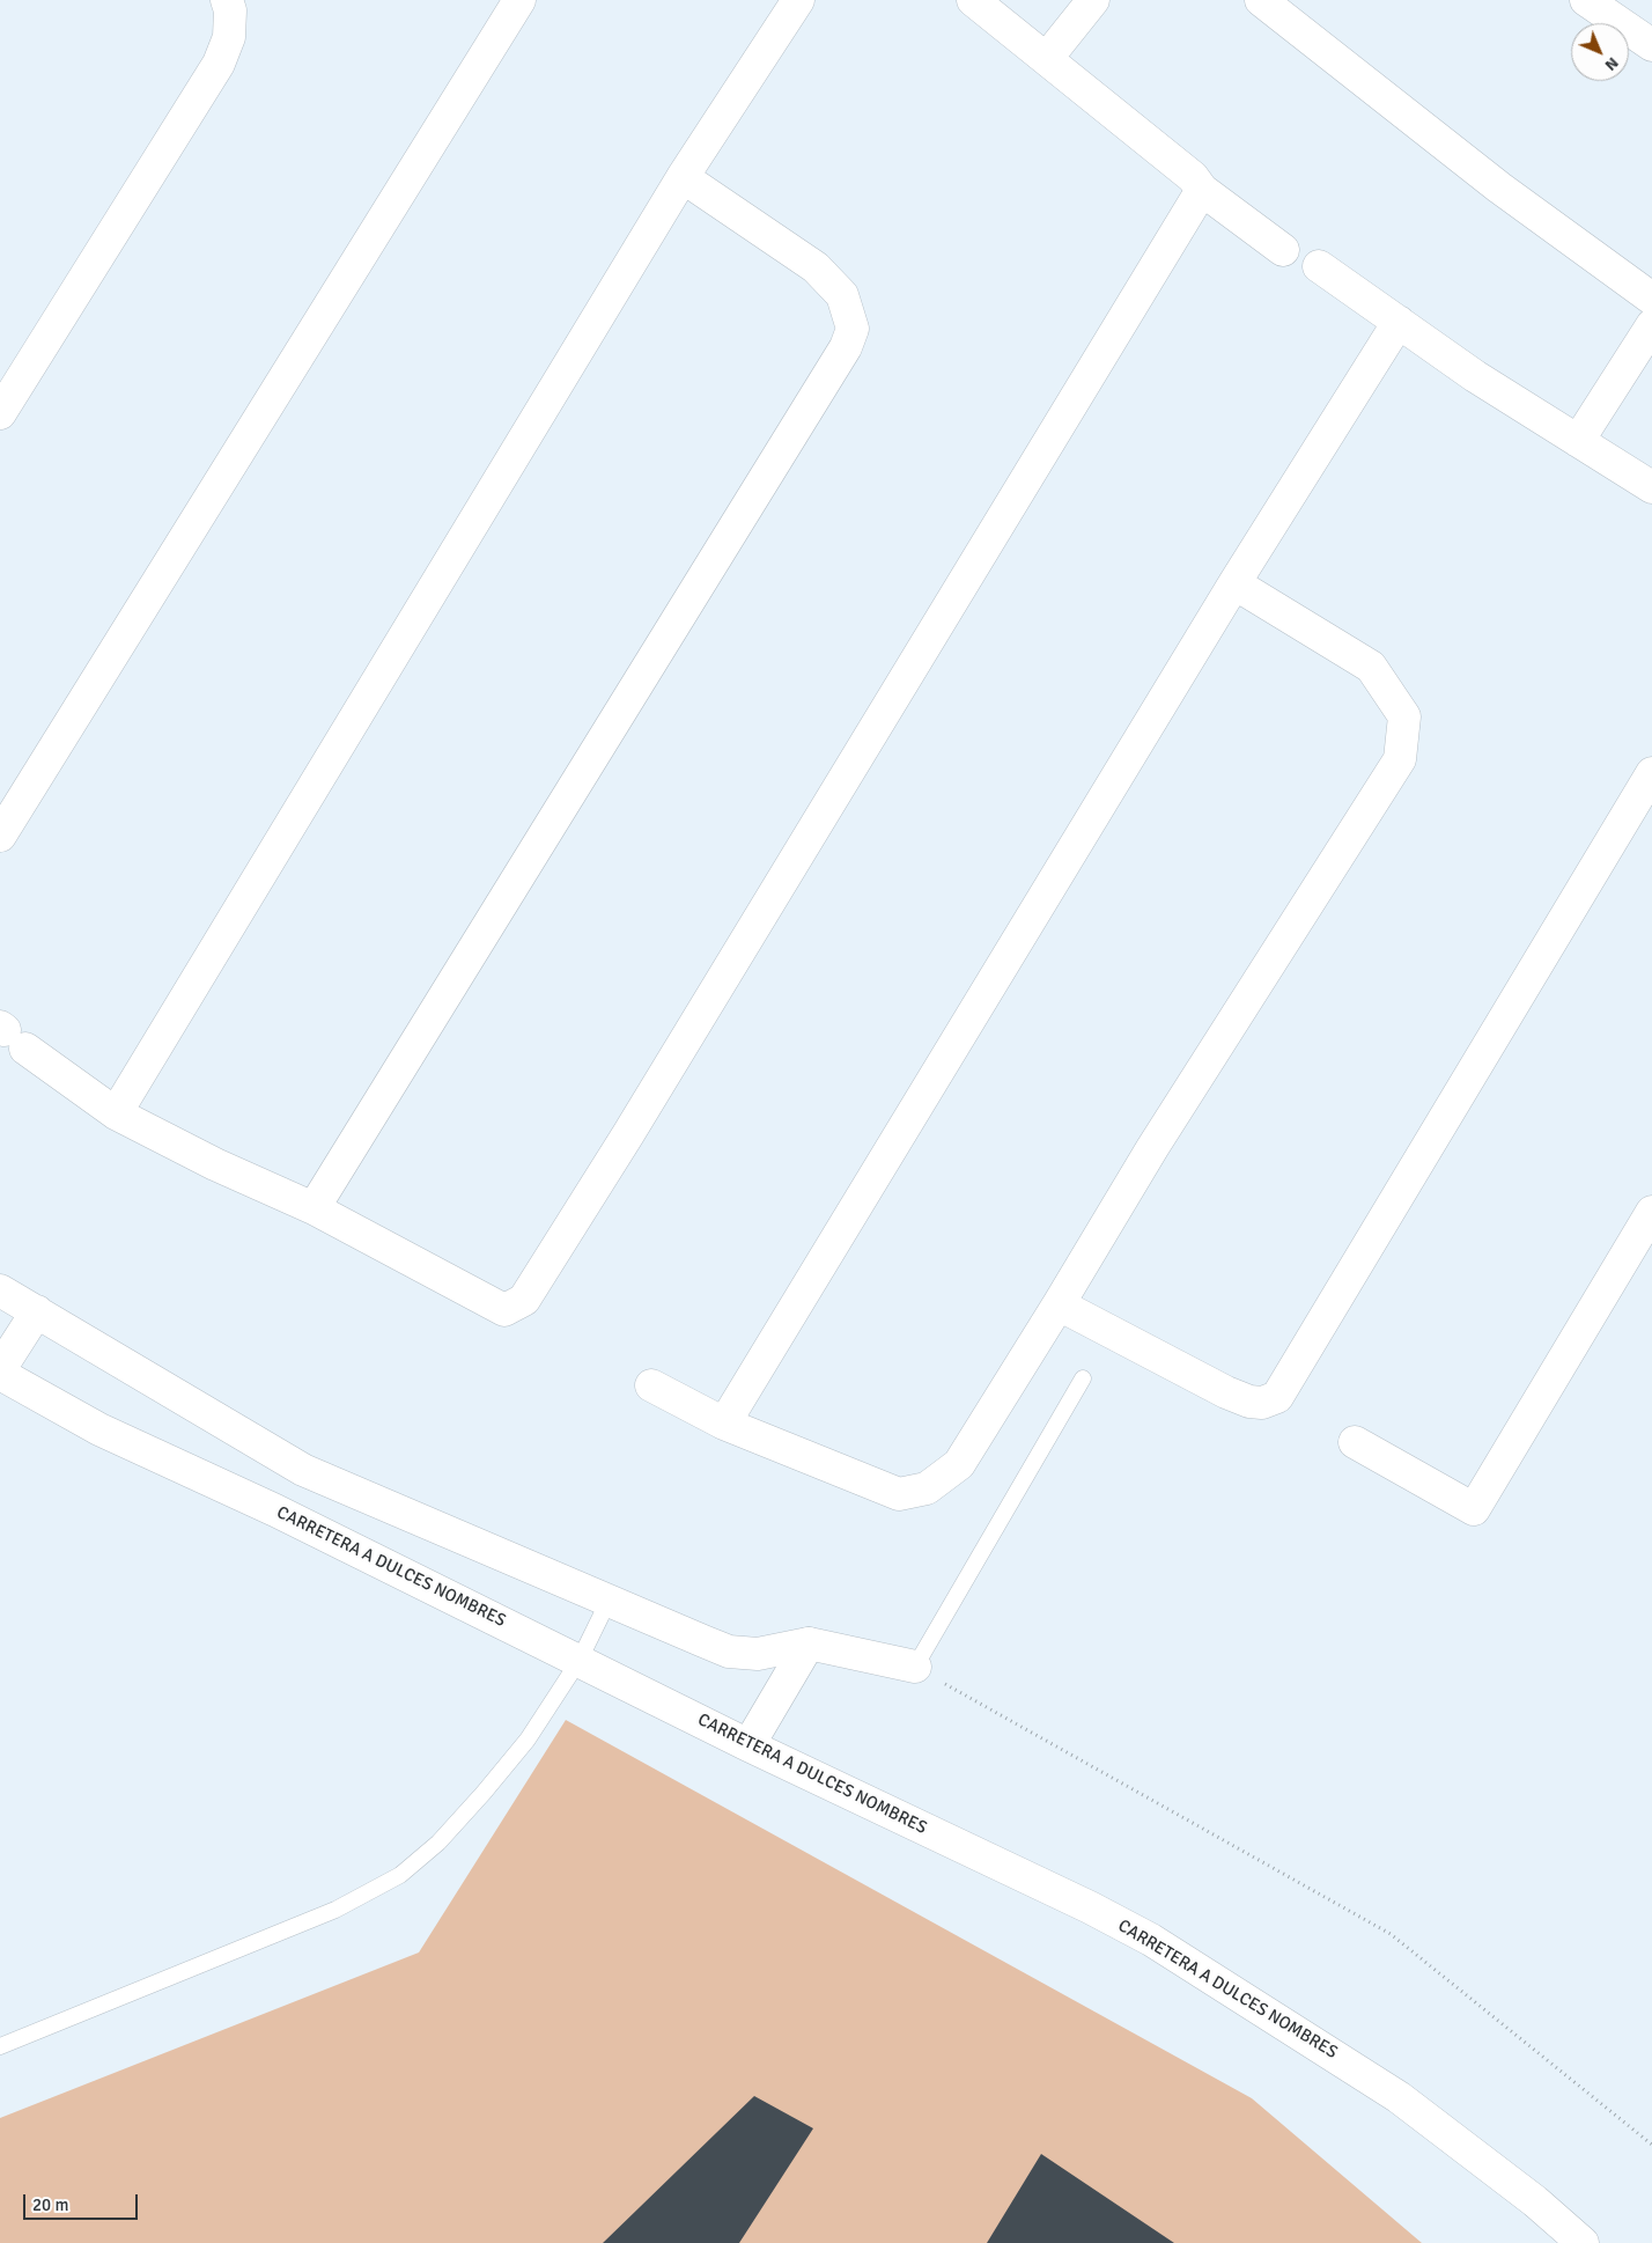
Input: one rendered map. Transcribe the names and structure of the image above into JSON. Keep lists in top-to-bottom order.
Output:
{
  "streets": {
    "street": ["CARRETERA A DULCES NOMBRES"]
  },
  "scale_bar": "20 m",
  "north": "bottom right"
}
